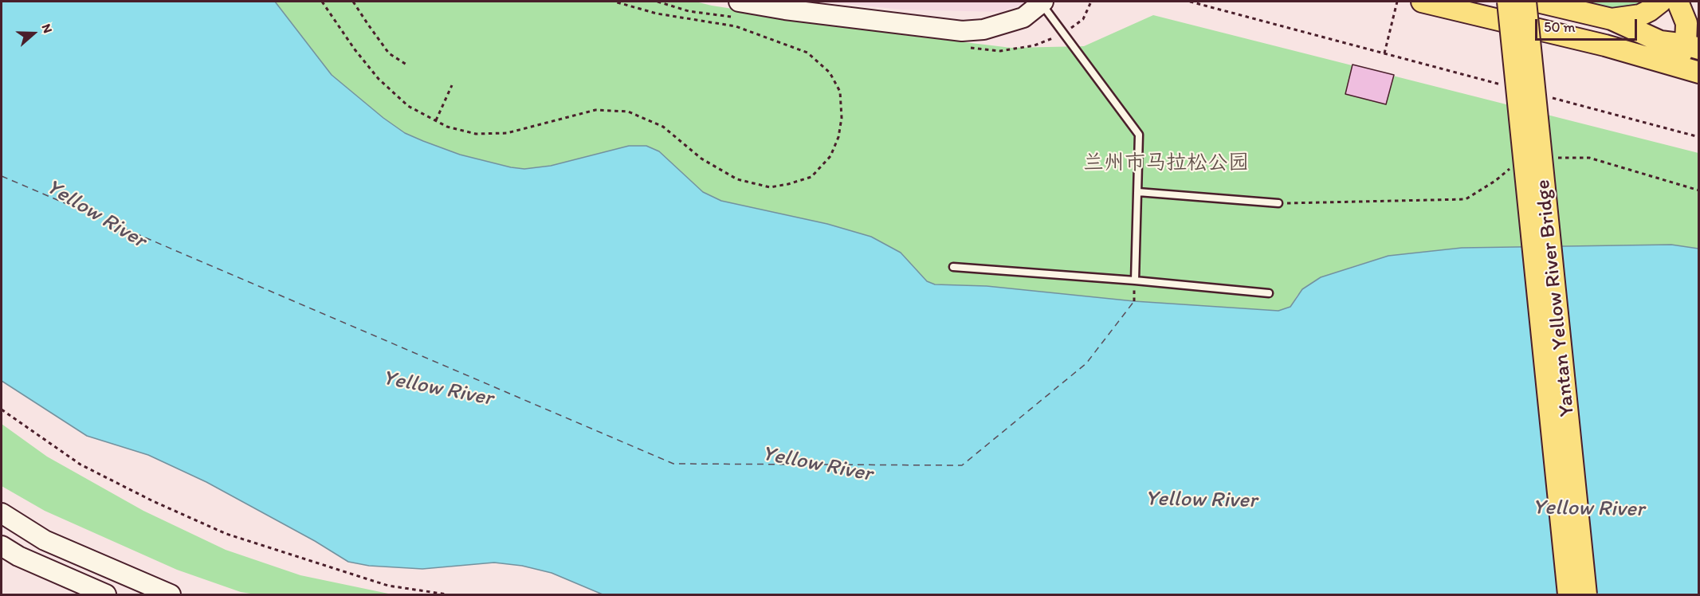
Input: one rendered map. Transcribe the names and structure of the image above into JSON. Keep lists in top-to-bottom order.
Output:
{
  "streets": {
    "main road": ["Yantan Yellow River Bridge"]
  },
  "water": ["Yellow River"],
  "parks": ["兰州市马拉松公园"],
  "scale_bar": "50 m",
  "north": "right"
}
